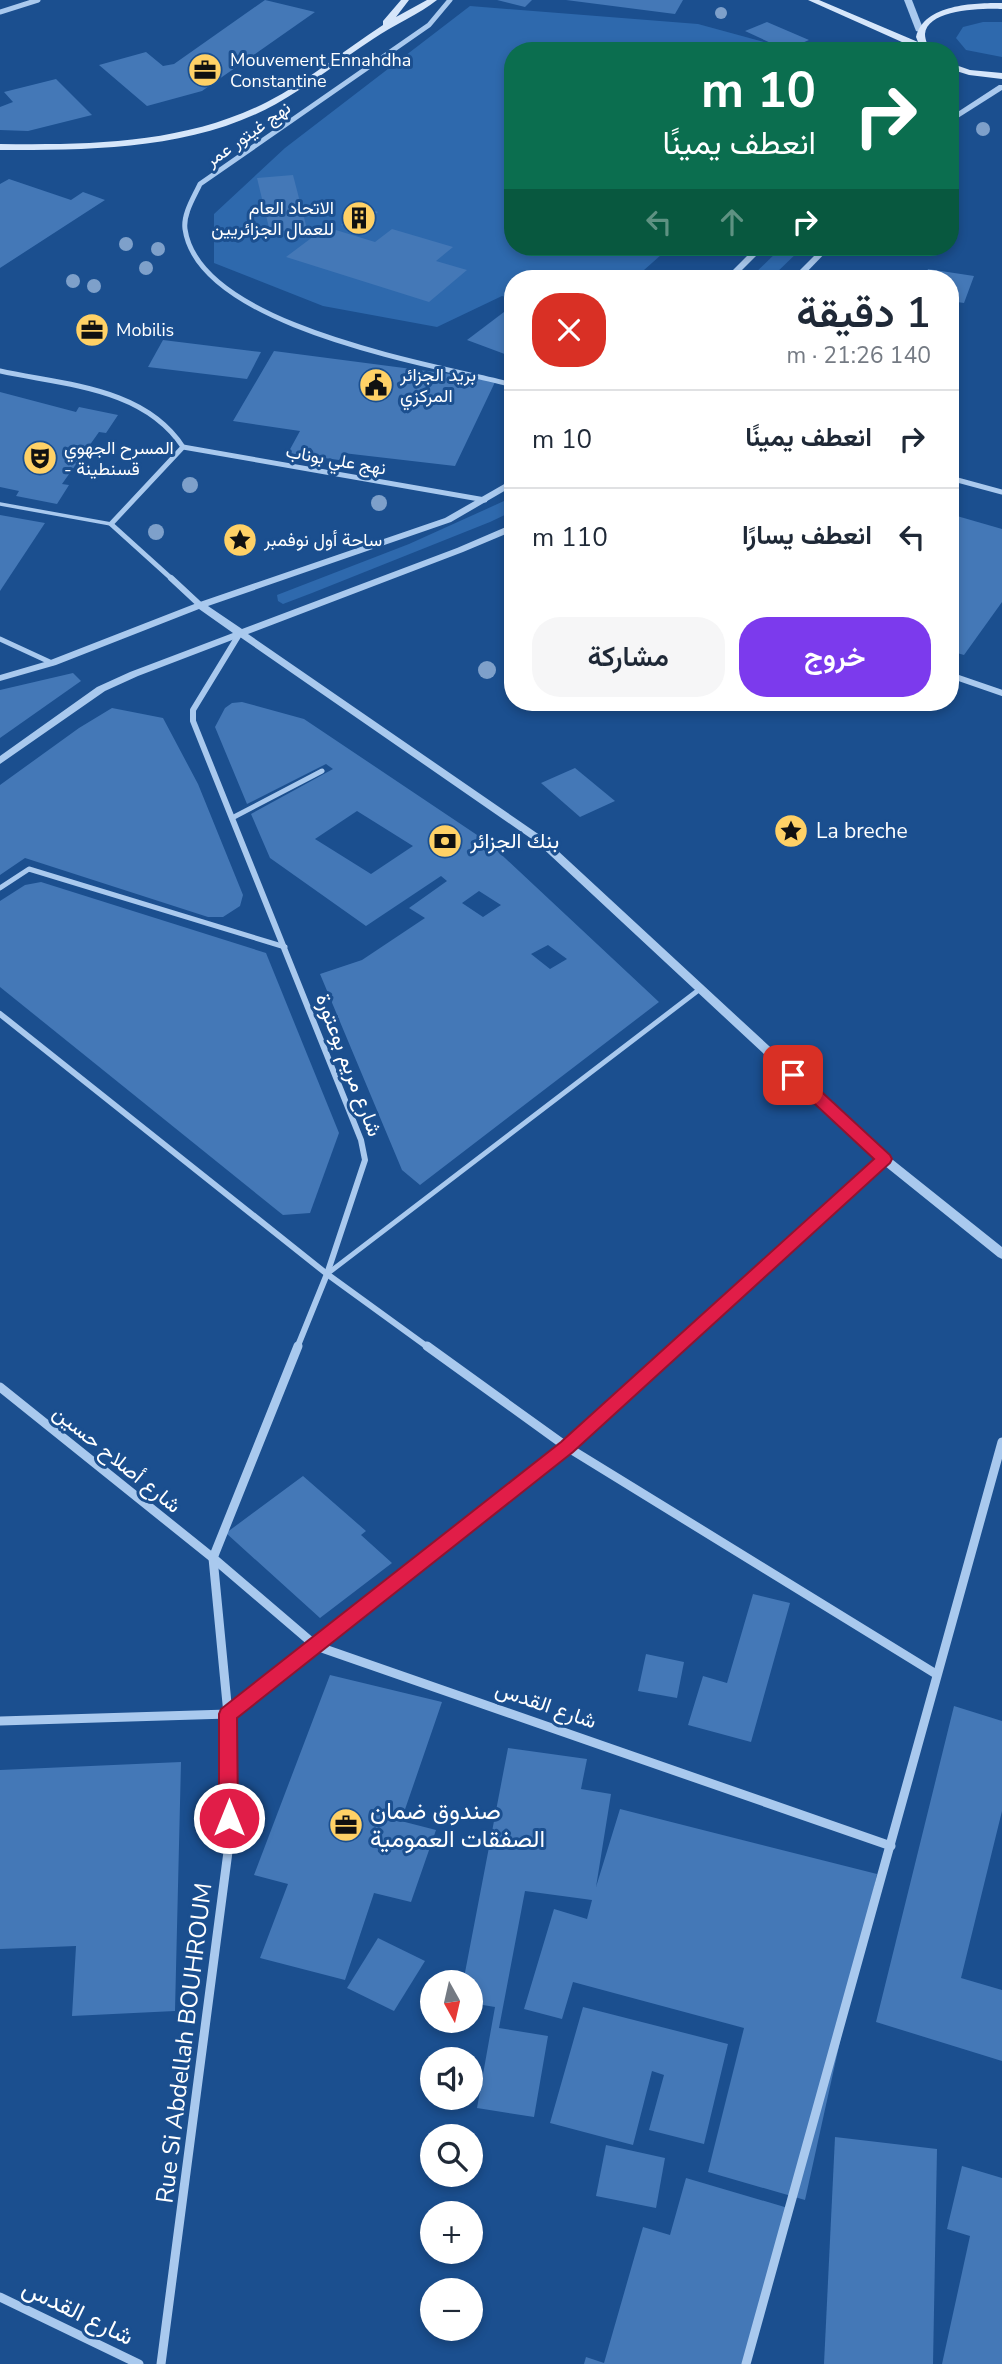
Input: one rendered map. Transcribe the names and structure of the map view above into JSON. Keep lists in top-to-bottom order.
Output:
{
  "streets": {
    "street": [
      "نهج غيتور عمر",
      "نهج علي بوناب",
      "شارع مريم بوعتورة",
      "شارع أصلاح حسين",
      "شارع القدس",
      "Rue Si Abdellah BOUHROUM"
    ]
  },
  "crossings": [
    ["شارع مريم بوعتورة", "شارع أصلاح حسين"],
    ["شارع مريم بوعتورة", "شارع القدس"],
    ["شارع مريم بوعتورة", "Rue Si Abdellah BOUHROUM"],
    ["شارع أصلاح حسين", "شارع القدس"],
    ["شارع أصلاح حسين", "Rue Si Abdellah BOUHROUM"],
    ["شارع القدس", "Rue Si Abdellah BOUHROUM"]
  ],
  "places": {
    "office": ["Mouvement Ennahdha Constantine", "Mobilis", "صندوق ضمان الصفقات العمومية"],
    "building": ["الاتحاد العام للعمال الجزائريين"],
    "public building": ["بريد الجزائر المركزي"],
    "theatre": ["المسرح الجهوي - قسنطينة"],
    "place": ["ساحة أول نوفمبر", "La breche"],
    "bank": ["بنك الجزائر"]
  },
  "north": "bottom",
  "page": {
    "turn": ["10 m", "انعطف يمينًا"],
    "heading": ["1 دقيقة", "140 m · 21:26"],
    "list": [
      {
        "name": "انعطف يمينًا",
        "value": "10 m"
      },
      {
        "name": "انعطف يسارًا",
        "value": "110 m"
      }
    ],
    "buttons": ["خروج", "مشاركة"],
    "map_buttons": ["+", "−"]
  }
}
